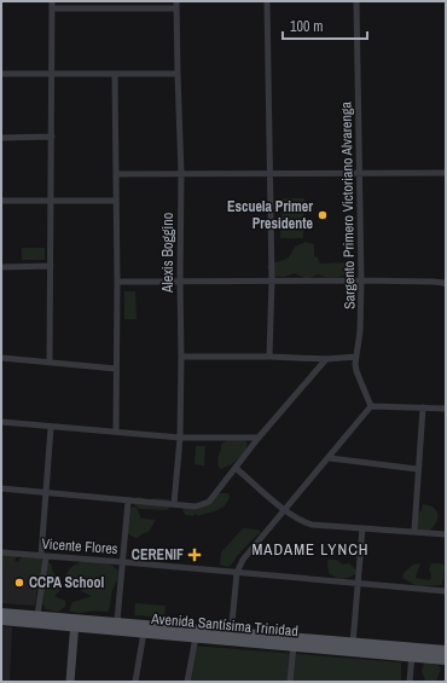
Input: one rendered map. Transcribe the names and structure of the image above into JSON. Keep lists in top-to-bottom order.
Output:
{
  "streets": {
    "main road": ["Avenida Santísima Trinidad"],
    "street": ["Sargento Primero Victoriano Alvarenga", "Alexis Boggino", "Vicente Flores"]
  },
  "districts": ["MADAME LYNCH"],
  "places": {
    "other": ["Escuela Primer Presidente", "CCPA School"],
    "health": ["CERENIF"]
  },
  "scale_bar": "100 m"
}
